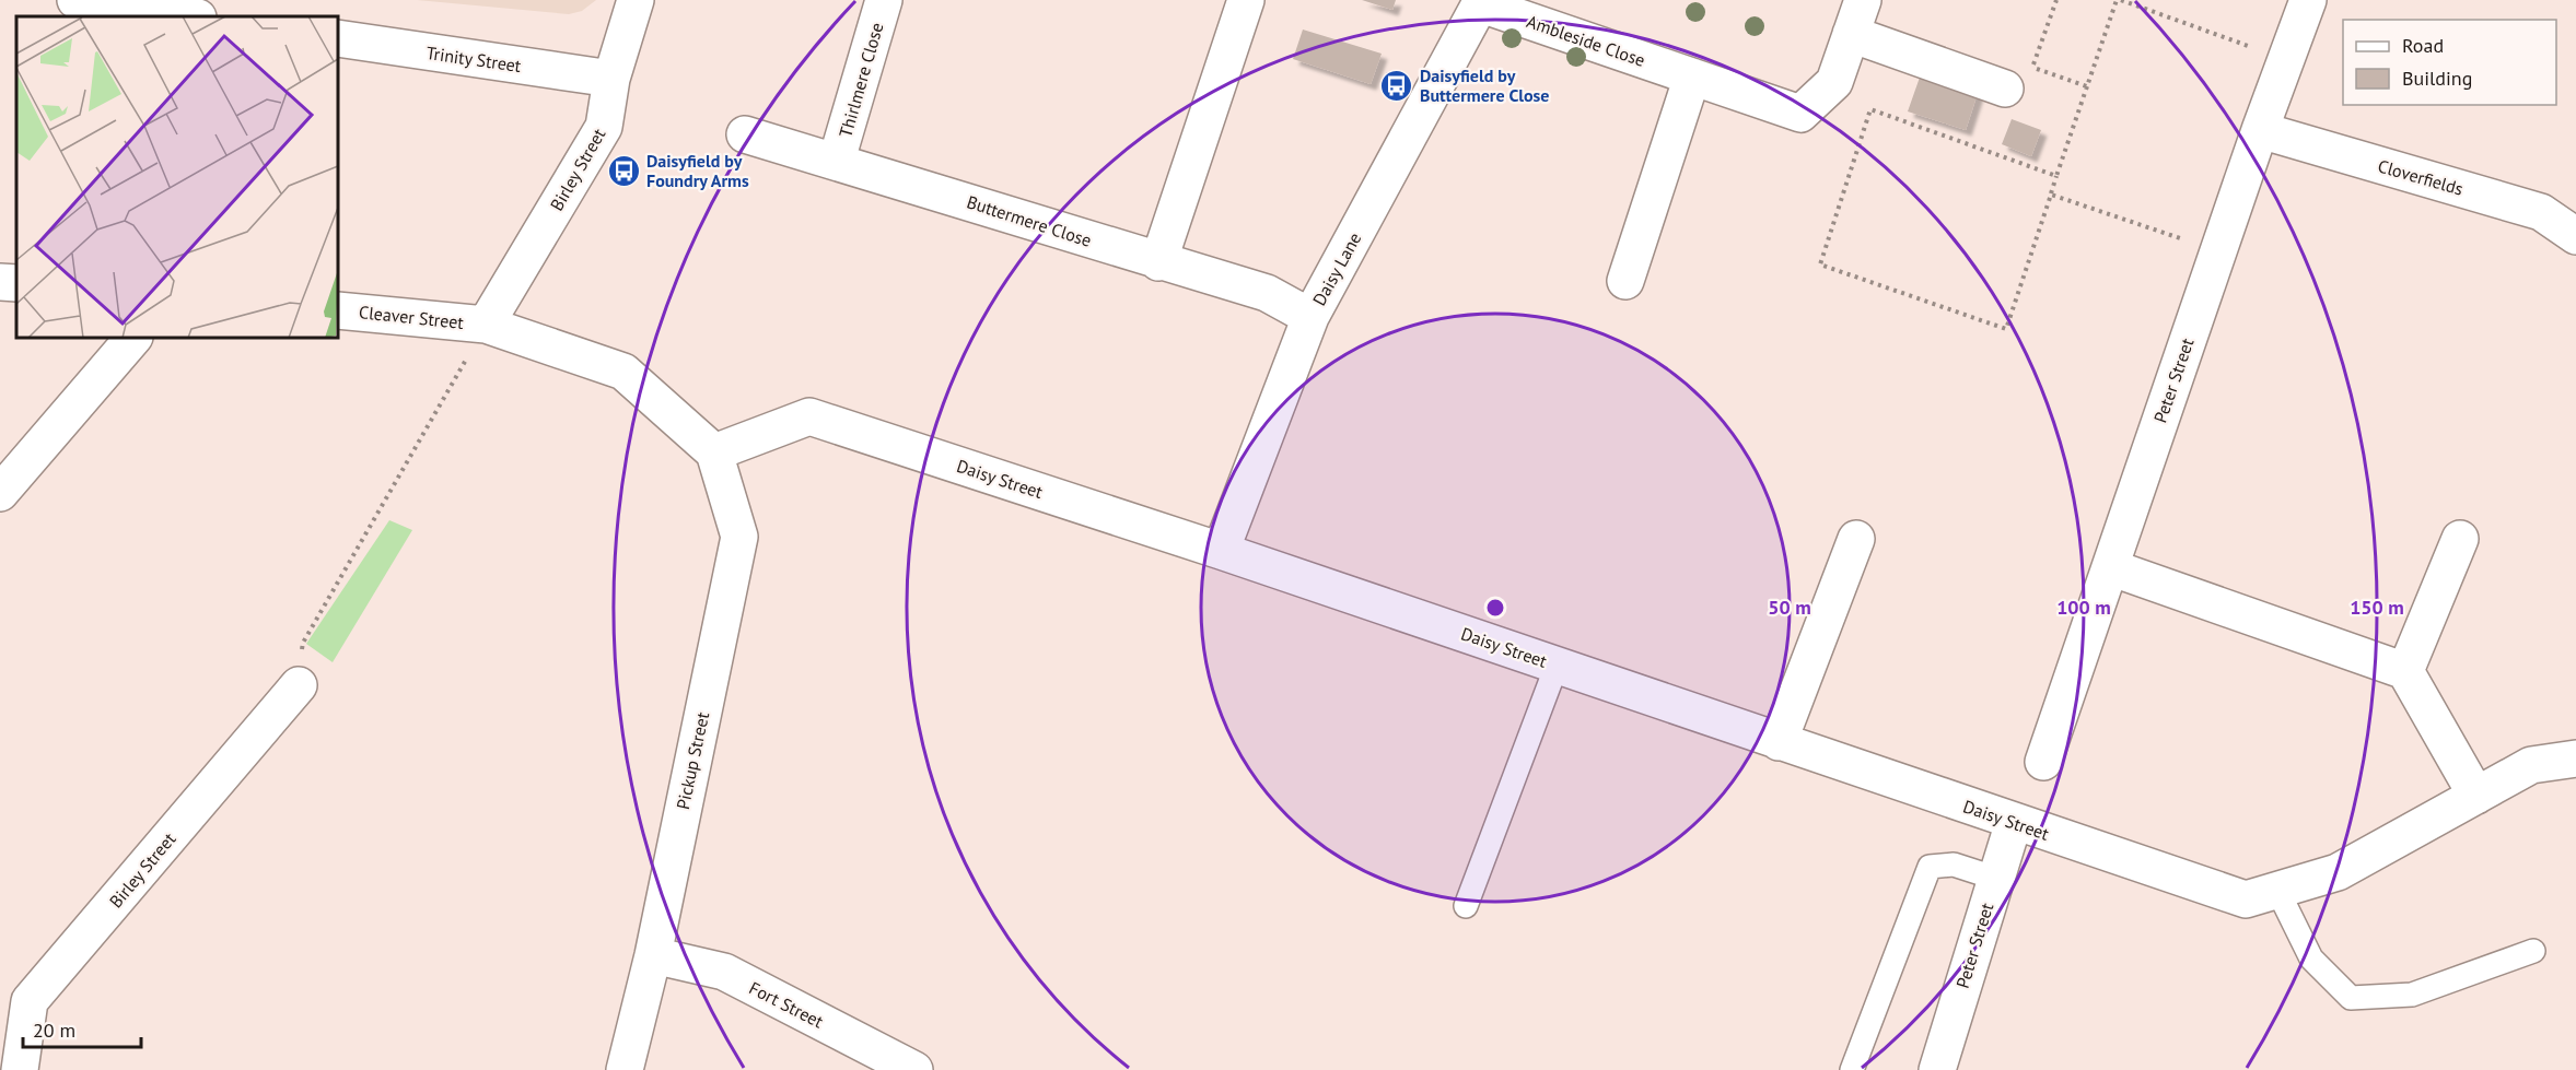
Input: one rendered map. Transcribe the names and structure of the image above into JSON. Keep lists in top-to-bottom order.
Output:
{
  "streets": {
    "street": [
      "Ambleside Close",
      "Trinity Street",
      "Thirlmere Close",
      "Birley Street",
      "Cloverfields",
      "Buttermere Close",
      "Daisy Lane",
      "Cleaver Street",
      "Peter Street",
      "Daisy Street",
      "Pickup Street",
      "Fort Street"
    ]
  },
  "crossings": [
    ["Ambleside Close", "Daisy Lane"],
    ["Trinity Street", "Birley Street"],
    ["Thirlmere Close", "Buttermere Close"],
    ["Birley Street", "Cleaver Street"],
    ["Cloverfields", "Peter Street"],
    ["Buttermere Close", "Daisy Lane"],
    ["Daisy Lane", "Daisy Street"],
    ["Peter Street", "Daisy Street"],
    ["Daisy Street", "Pickup Street"],
    ["Pickup Street", "Fort Street"]
  ],
  "places": {
    "bus stop": ["Daisyfield by Buttermere Close", "Daisyfield by Foundry Arms"]
  },
  "legend": ["Road", "Building"],
  "scale_bar": "20 m",
  "rings": ["50 m", "100 m", "150 m"]
}
